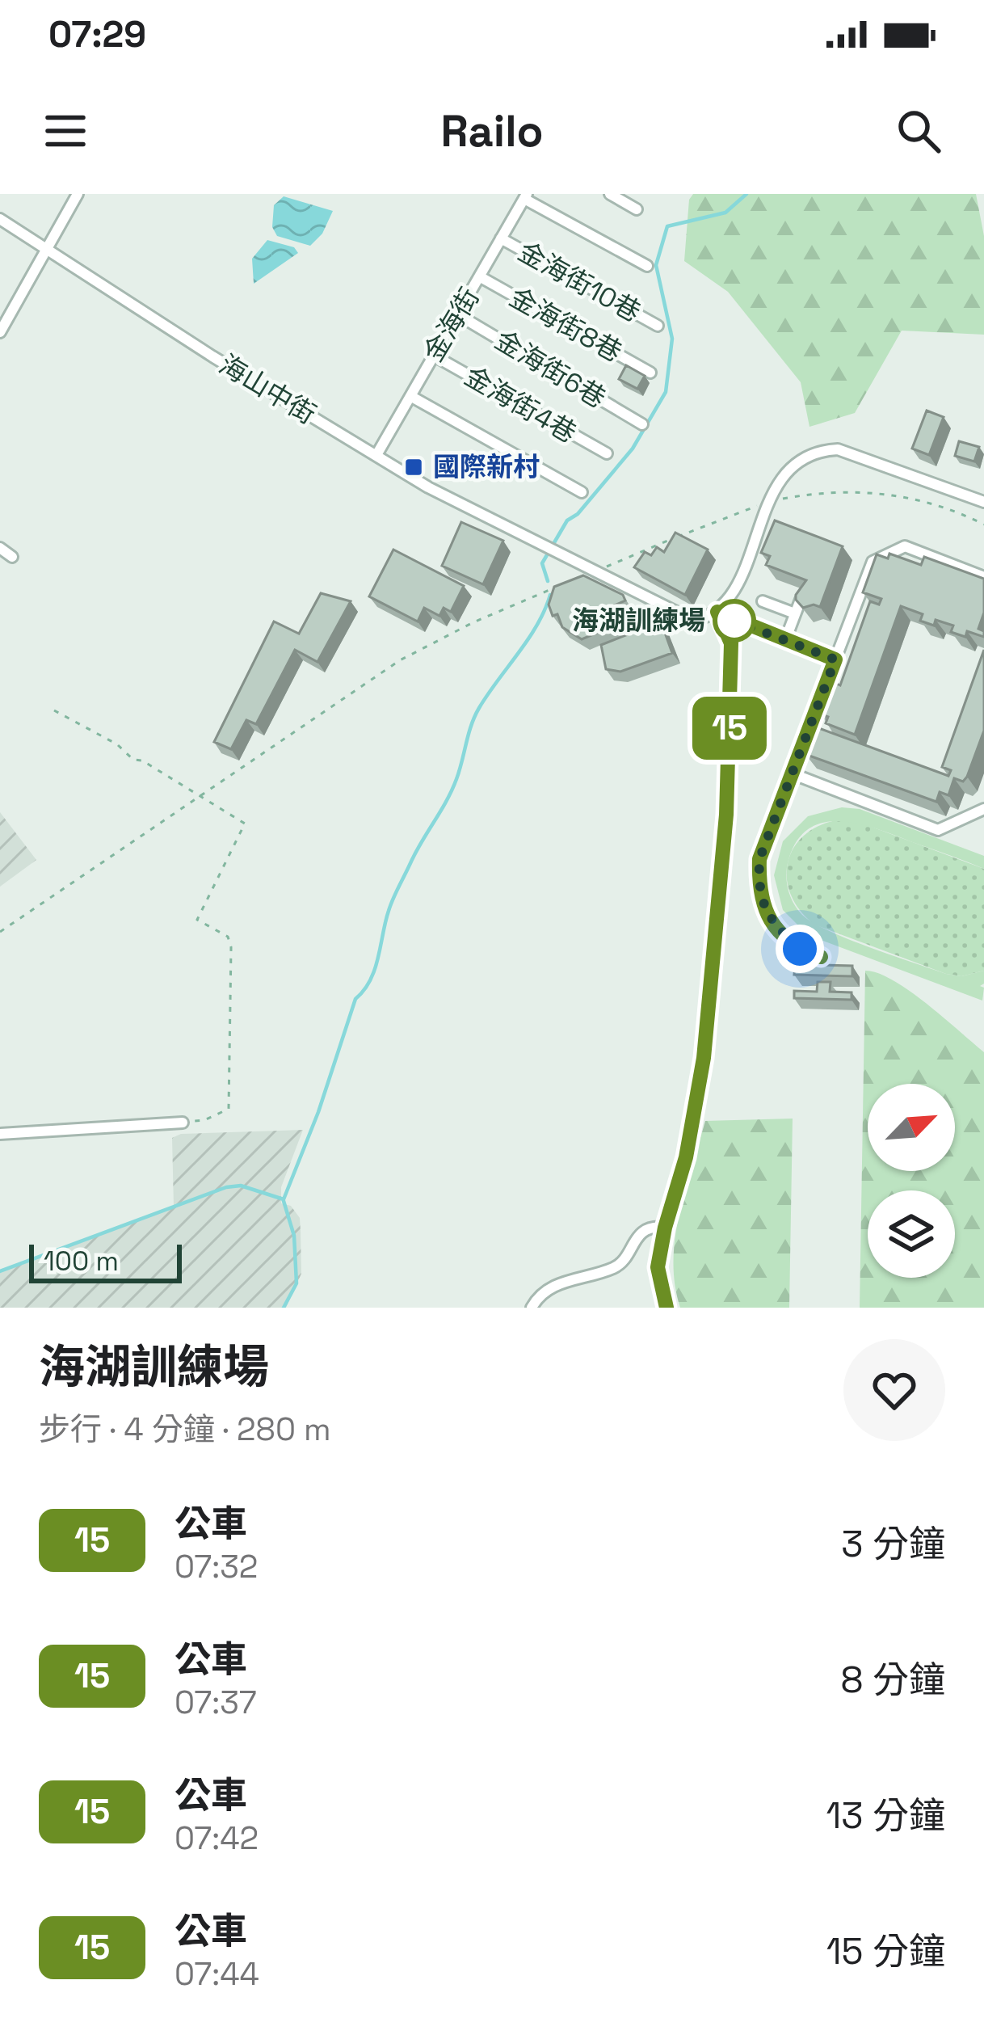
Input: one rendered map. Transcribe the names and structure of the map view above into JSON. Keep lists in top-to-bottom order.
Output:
{
  "streets": {
    "street": [
      "金海街10巷",
      "金海街",
      "金海街8巷",
      "金海街6巷",
      "海山中街",
      "金海街4巷"
    ]
  },
  "crossings": [
    ["金海街10巷", "金海街"],
    ["金海街", "金海街8巷"],
    ["金海街", "金海街6巷"],
    ["金海街", "海山中街"],
    ["金海街", "金海街4巷"]
  ],
  "places": {
    "transit": ["國際新村"],
    "other": ["海湖訓練場"]
  },
  "lines": ["bus line 15"],
  "scale_bar": "100 m",
  "north": "top right",
  "page": {
    "status": "07:29",
    "header": "Railo",
    "on_map": "15",
    "scale": "100 m",
    "heading": ["海湖訓練場", "步行 · 4 分鐘 · 280 m"],
    "list": [
      {
        "mark": "15",
        "name": "公車",
        "note": "07:32",
        "value": "3 分鐘"
      },
      {
        "mark": "15",
        "name": "公車",
        "note": "07:37",
        "value": "8 分鐘"
      },
      {
        "mark": "15",
        "name": "公車",
        "note": "07:42",
        "value": "13 分鐘"
      },
      {
        "mark": "15",
        "name": "公車",
        "note": "07:44",
        "value": "15 分鐘"
      }
    ]
  }
}
